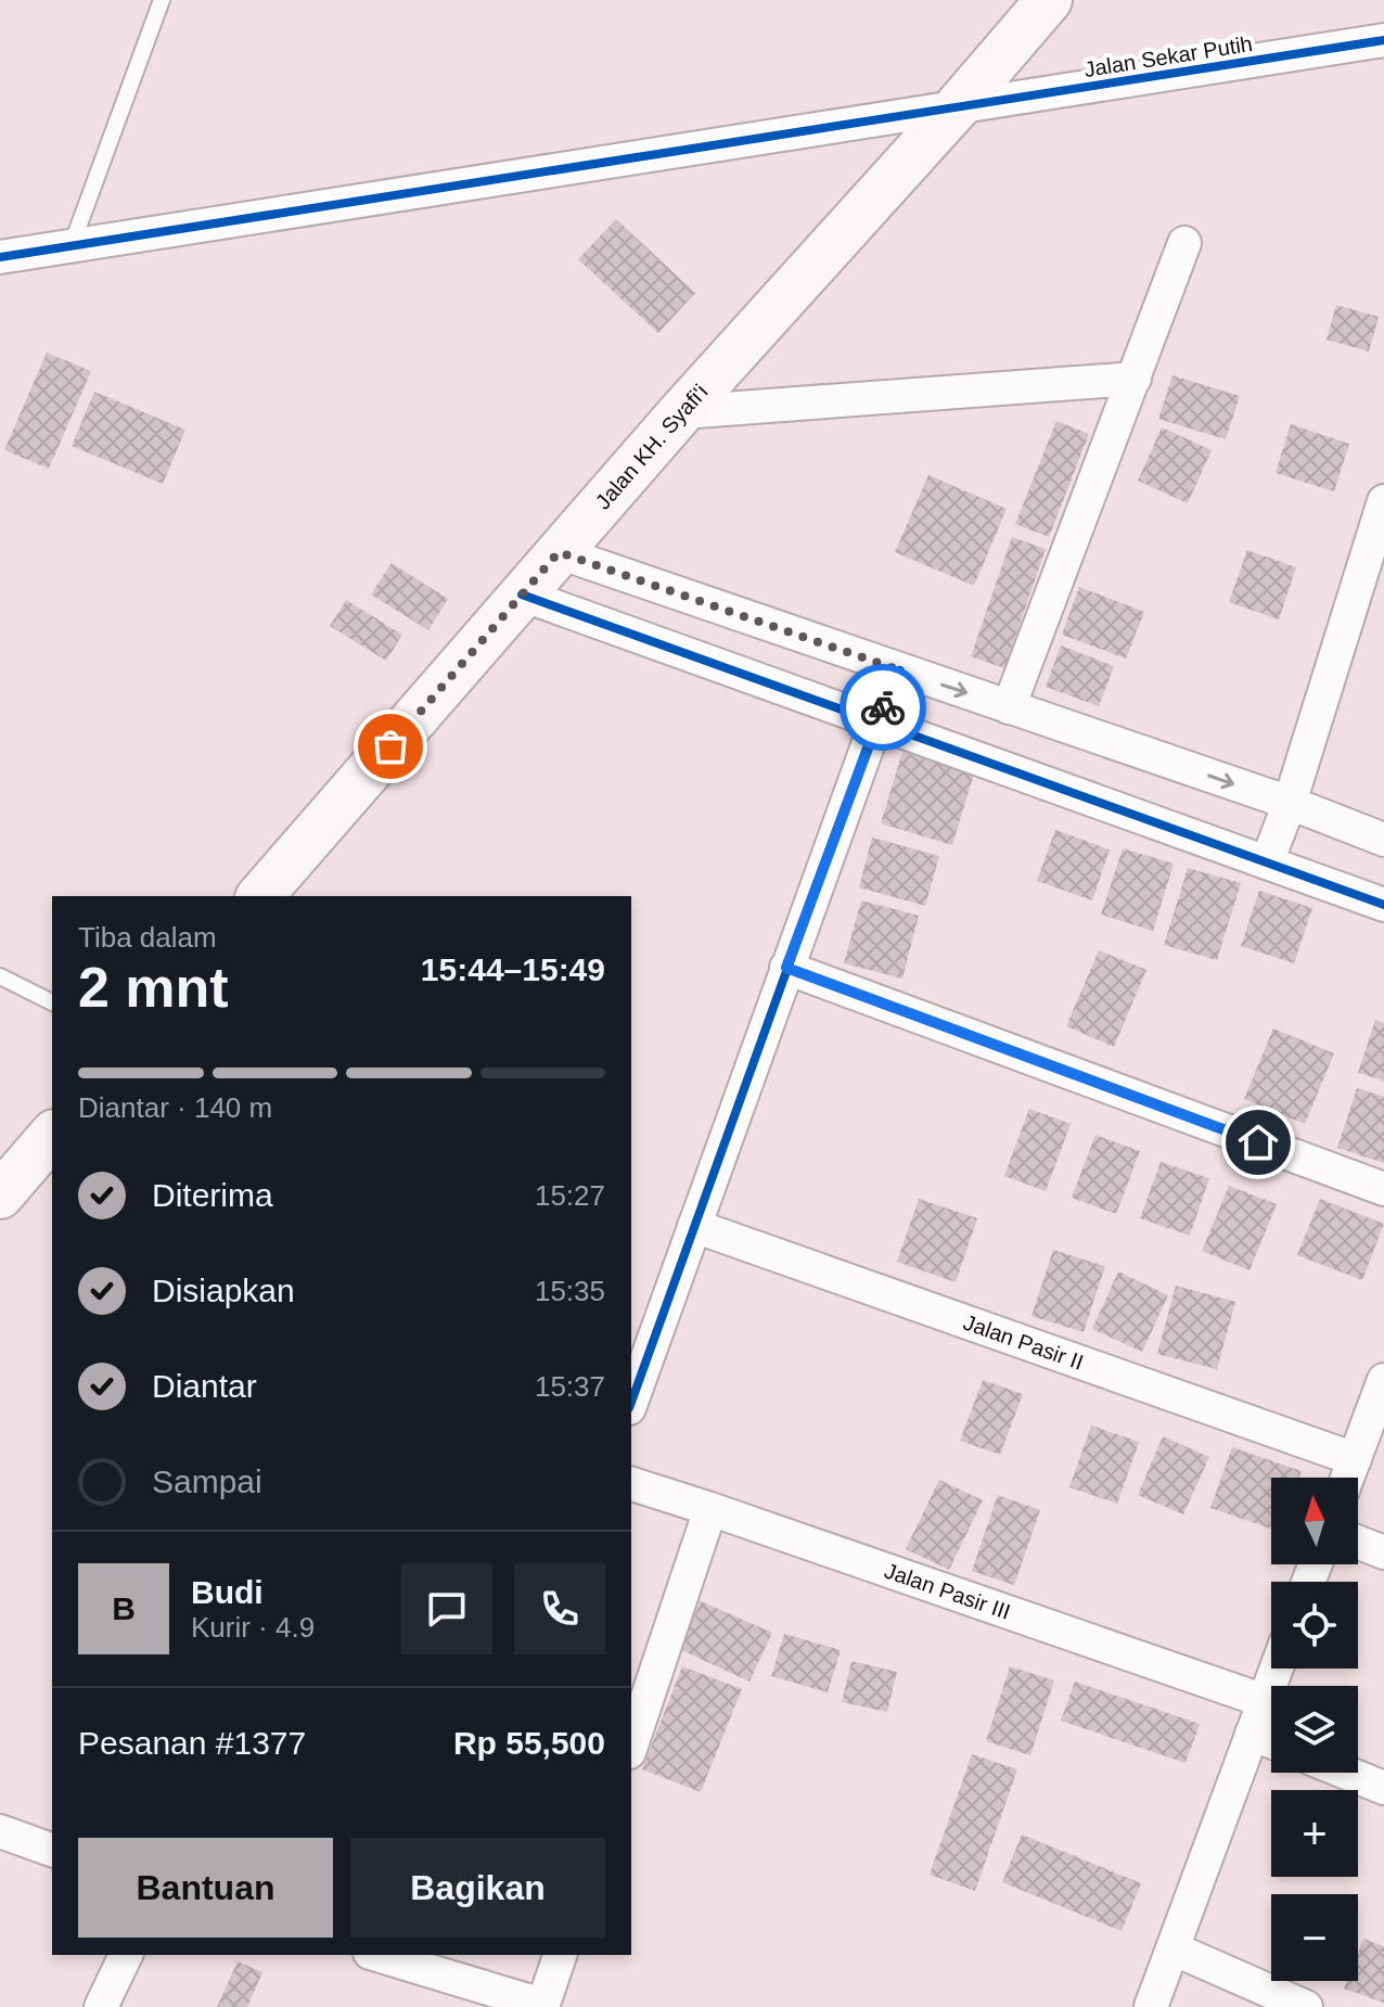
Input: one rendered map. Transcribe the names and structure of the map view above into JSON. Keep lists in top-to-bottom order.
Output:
{
  "streets": {
    "main road": ["Jalan KH. Syafi'i"],
    "street": ["Jalan Sekar Putih", "Jalan Pasir II", "Jalan Pasir III"]
  },
  "crossings": [
    ["Jalan Sekar Putih", "Jalan KH. Syafi'i"]
  ],
  "north": "top",
  "page": {
    "heading": ["2 mnt", "Tiba dalam", "15:44–15:49"],
    "panel": [
      "Budi",
      "Kurir · 4.9",
      "Pesanan #1377",
      "Rp 55,500"
    ],
    "bar": "Diantar · 140 m",
    "list": [
      ["Diterima", "15:27"],
      ["Disiapkan", "15:35"],
      ["Diantar", "15:37"],
      "Sampai"
    ],
    "map_buttons": ["+", "−"],
    "round": "B",
    "buttons": ["Bantuan", "Bagikan"]
  }
}
